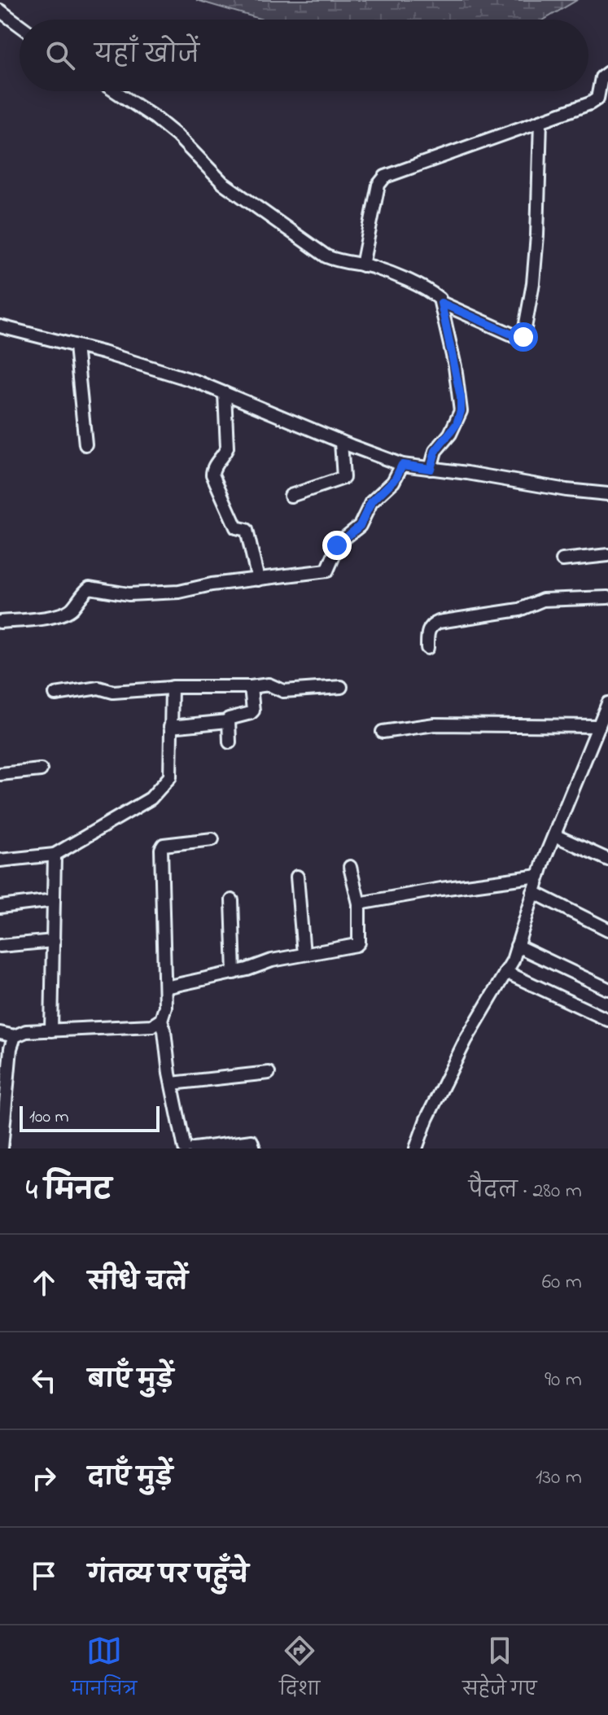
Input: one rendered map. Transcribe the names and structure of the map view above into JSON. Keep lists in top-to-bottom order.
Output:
{
  "scale_bar": "100 m",
  "page": {
    "search": "यहाँ खोजें",
    "scale": "100 m",
    "heading": ["4 मिनट", "पैदल · 280 m"],
    "list": [
      ["सीधे चलें", "60 m"],
      ["बाएँ मुड़ें", "90 m"],
      ["दाएँ मुड़ें", "130 m"],
      "गंतव्य पर पहुँचे"
    ],
    "nav": ["मानचित्र", "दिशा", "सहेजे गए"]
  }
}
